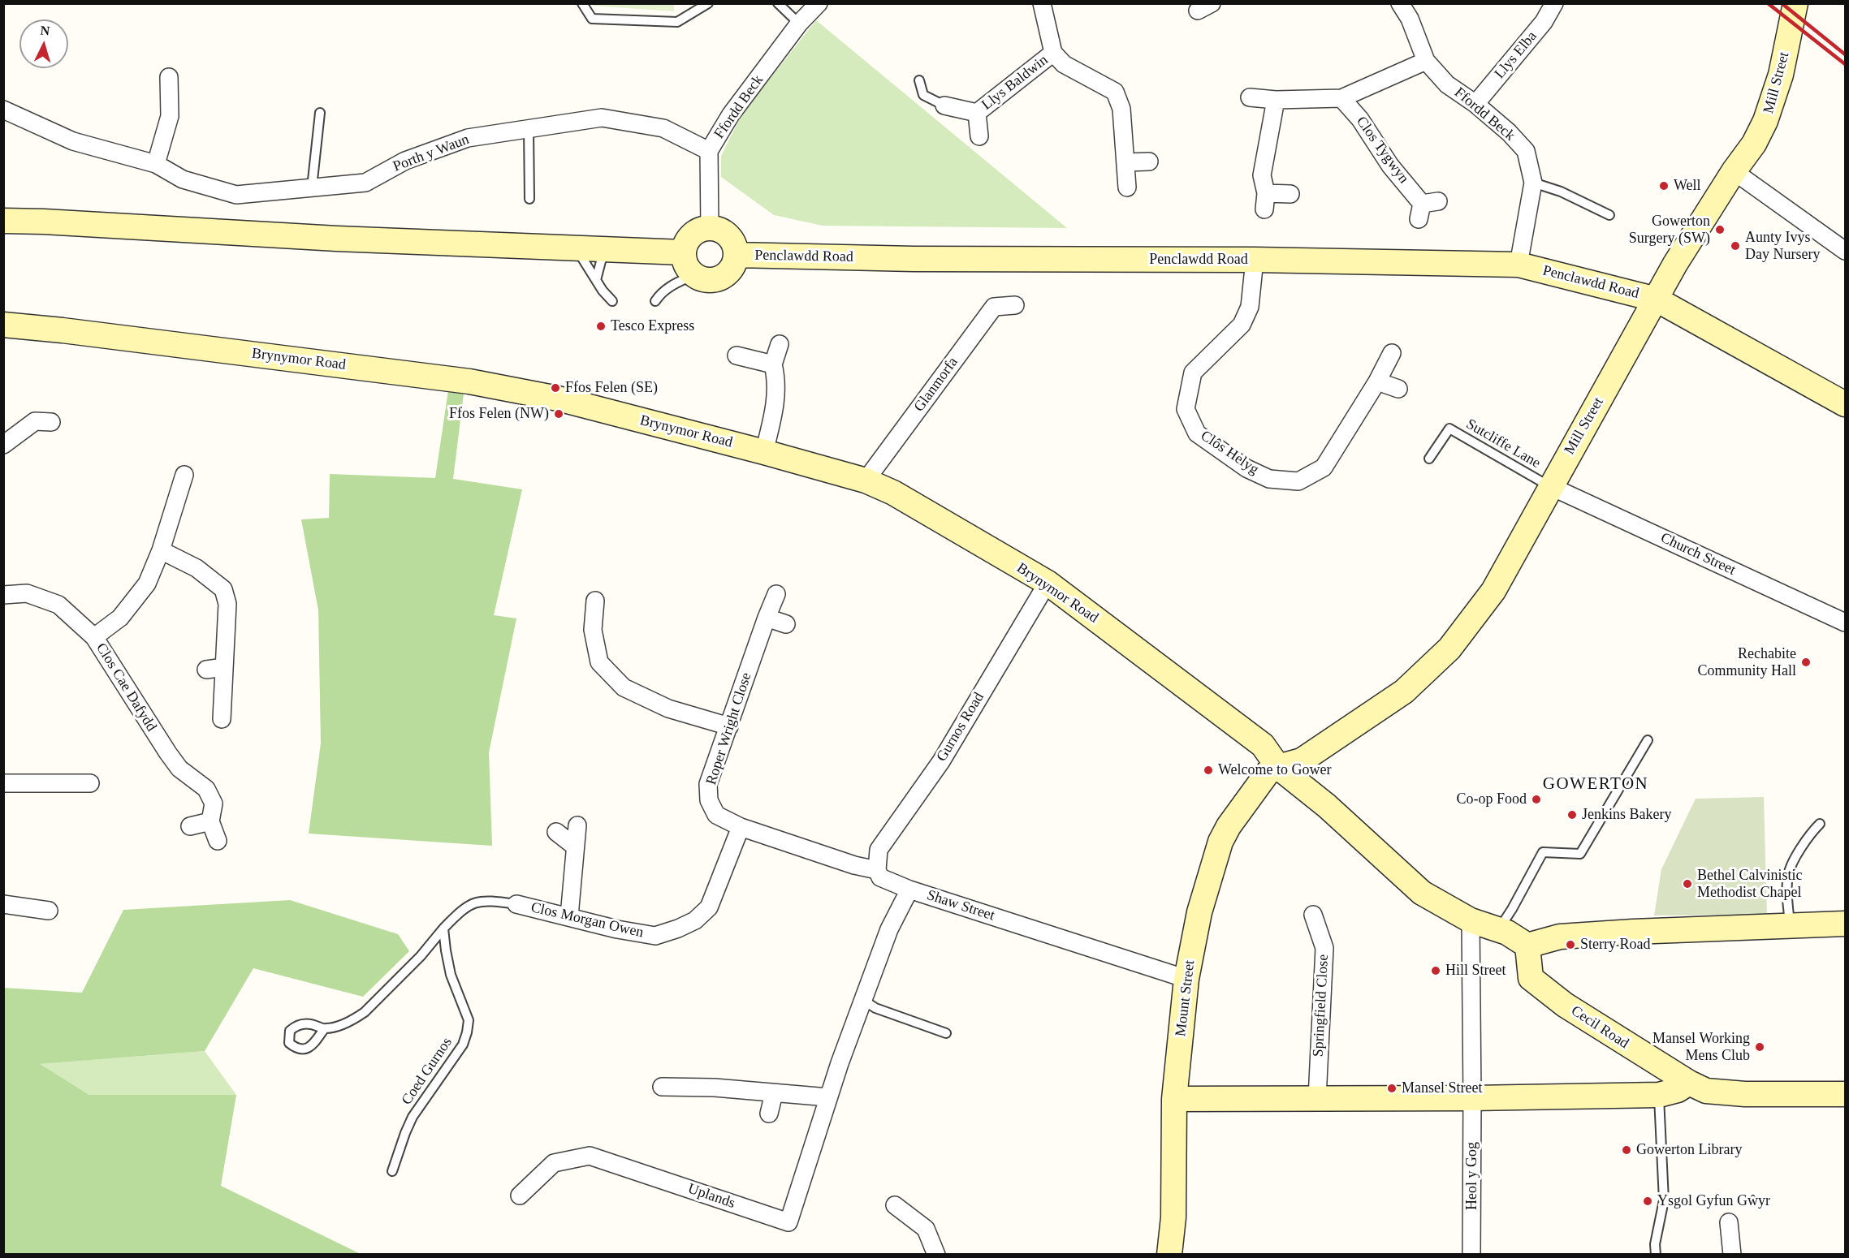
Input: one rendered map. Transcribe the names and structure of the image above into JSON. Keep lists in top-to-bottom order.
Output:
{
  "streets": {
    "main road": [
      "Mill Street",
      "Penclawdd Road",
      "Brynymor Road",
      "Mount Street",
      "Cecil Road"
    ],
    "street": [
      "Llys Elba",
      "Llys Baldwin",
      "Ffordd Beck",
      "Clos Tygwyn",
      "Porth y Waun",
      "Glanmorfa",
      "Clôs Helyg",
      "Church Street",
      "Clos Cae Dafydd",
      "Gurnos Road",
      "Roper Wright Close",
      "Shaw Street",
      "Clos Morgan Owen",
      "Springfield Close",
      "Heol y Gog",
      "Uplands"
    ],
    "lane": ["Sutcliffe Lane", "Coed Gurnos"]
  },
  "crossings": [
    ["Llys Elba", "Ffordd Beck"],
    ["Mill Street", "Penclawdd Road"],
    ["Mill Street", "Brynymor Road"],
    ["Mill Street", "Sutcliffe Lane"],
    ["Mill Street", "Church Street"],
    ["Mill Street", "Mount Street"],
    ["Ffordd Beck", "Porth y Waun"],
    ["Ffordd Beck", "Penclawdd Road"],
    ["Penclawdd Road", "Clôs Helyg"],
    ["Brynymor Road", "Glanmorfa"],
    ["Brynymor Road", "Gurnos Road"],
    ["Brynymor Road", "Mount Street"],
    ["Sutcliffe Lane", "Church Street"],
    ["Gurnos Road", "Shaw Street"],
    ["Roper Wright Close", "Shaw Street"],
    ["Roper Wright Close", "Clos Morgan Owen"],
    ["Shaw Street", "Clos Morgan Owen"],
    ["Shaw Street", "Mount Street"],
    ["Shaw Street", "Uplands"]
  ],
  "districts": ["GOWERTON"],
  "places": [
    "Well",
    "Gowerton Surgery (SW)",
    "Aunty Ivys Day Nursery",
    "Tesco Express",
    "Ffos Felen (SE)",
    "Ffos Felen (NW)",
    "Rechabite Community Hall",
    "Welcome to Gower",
    "Co-op Food",
    "Jenkins Bakery",
    "Bethel Calvinistic Methodist Chapel",
    "Sterry Road",
    "Hill Street",
    "Mansel Working Mens Club",
    "Mansel Street",
    "Gowerton Library",
    "Ysgol Gyfun Gŵyr"
  ],
  "north": "top"
}
